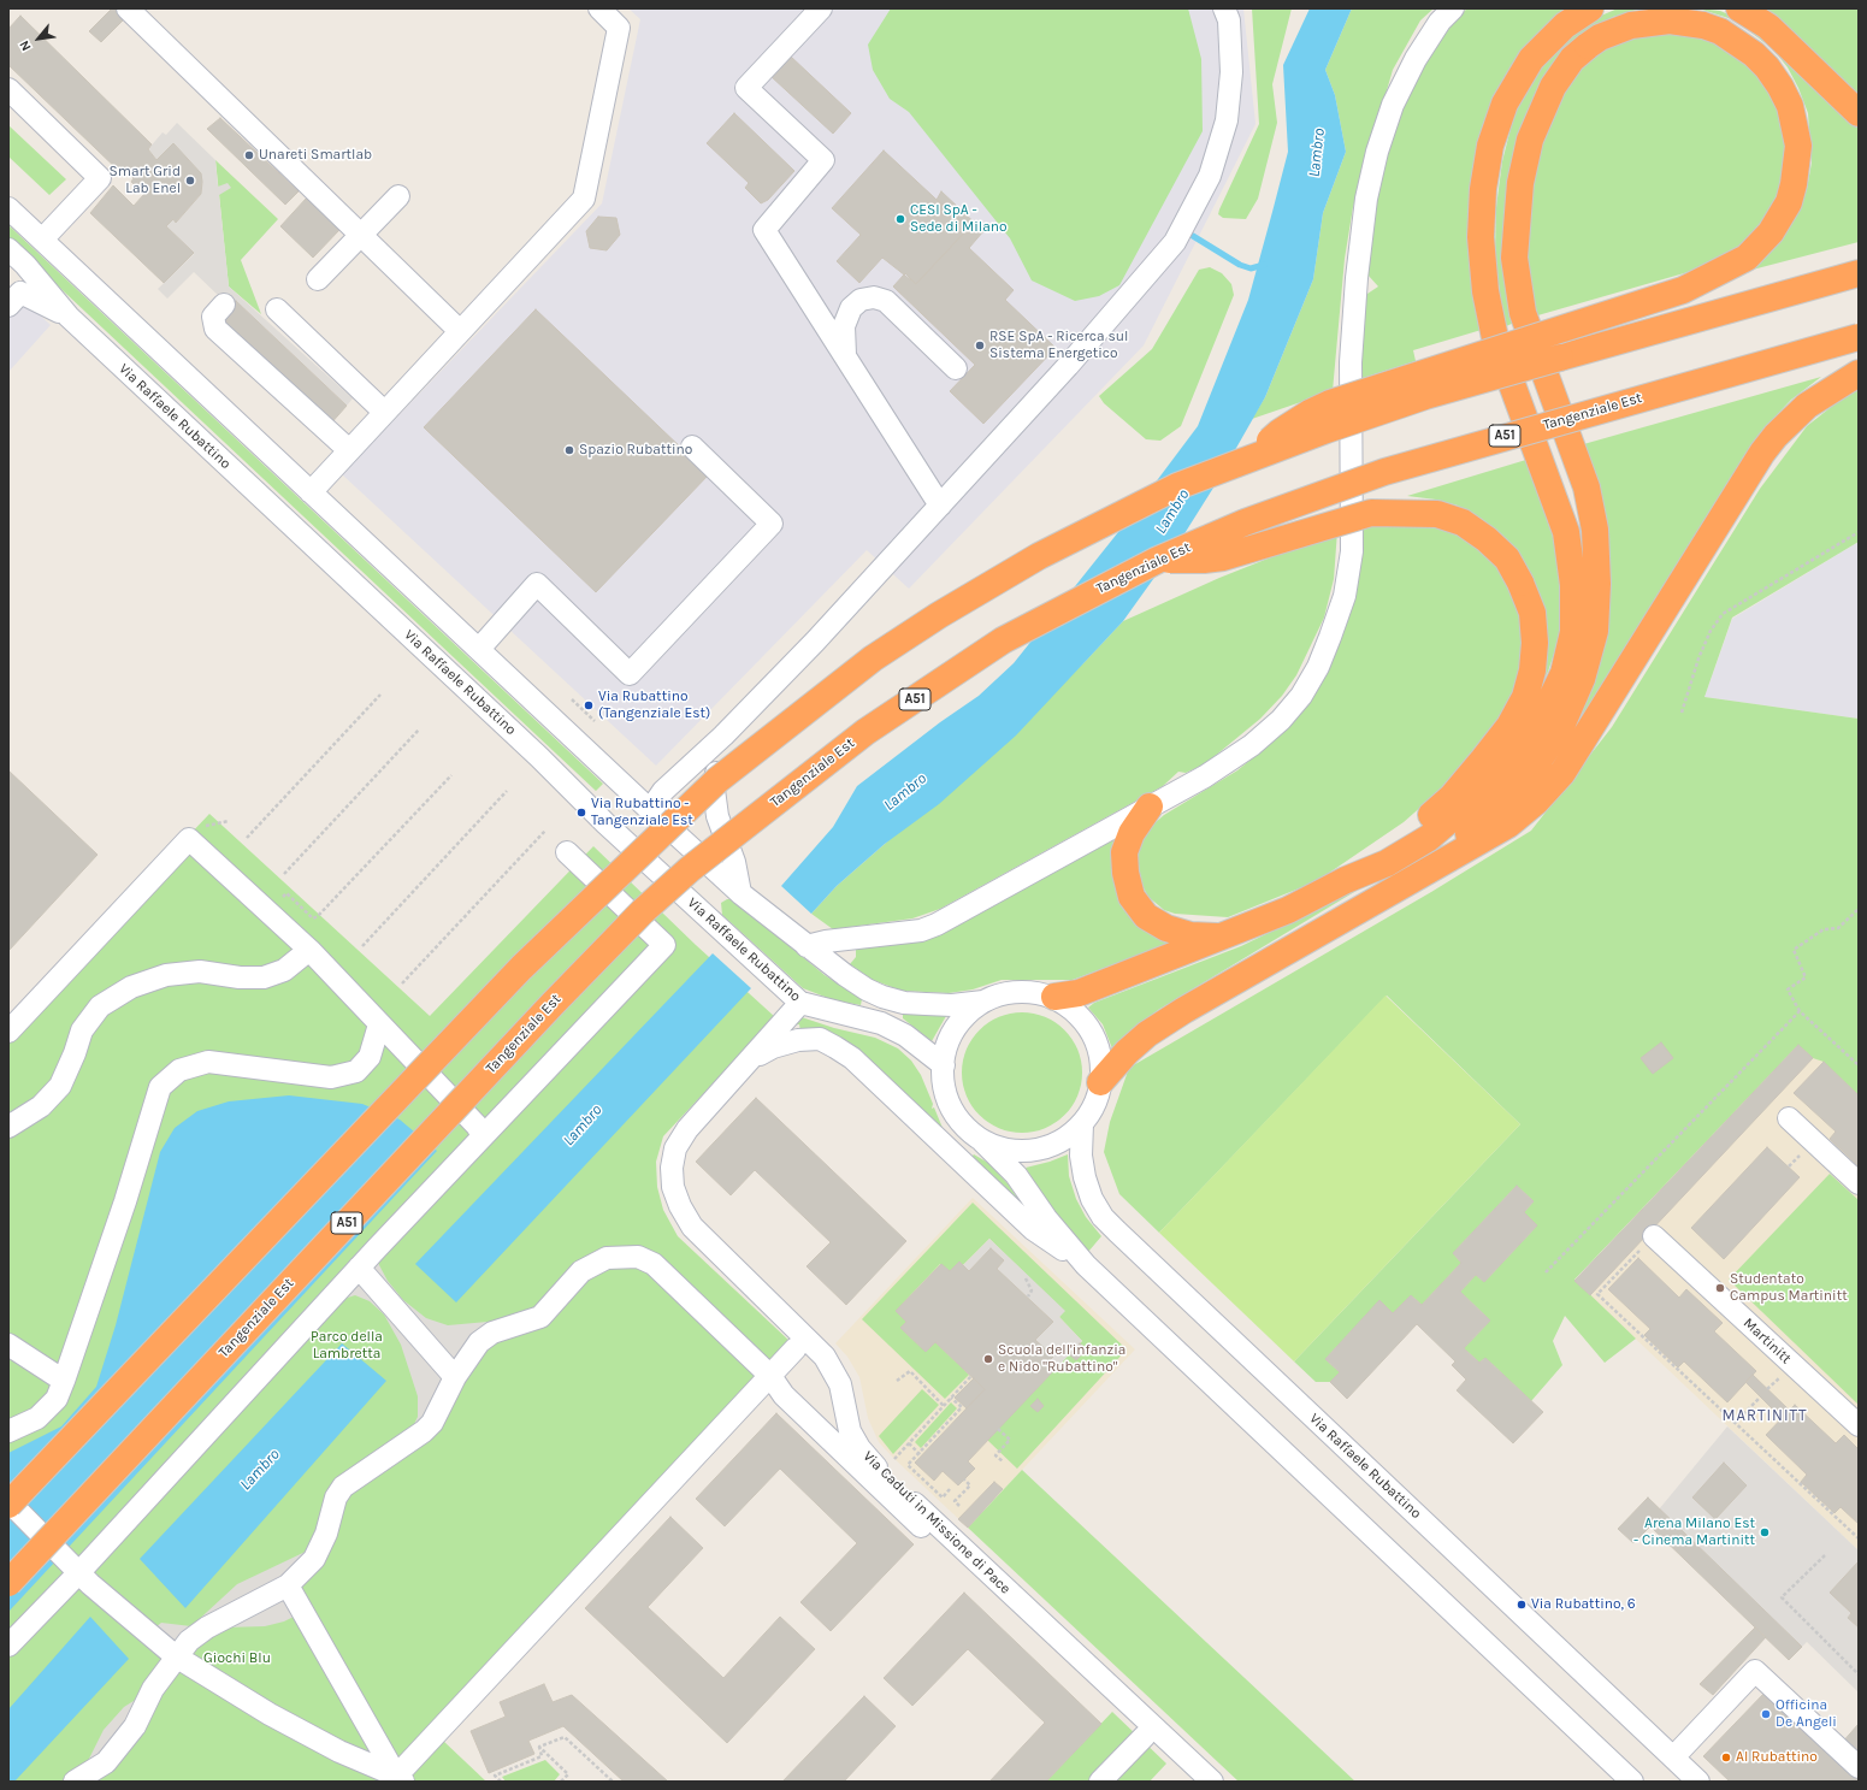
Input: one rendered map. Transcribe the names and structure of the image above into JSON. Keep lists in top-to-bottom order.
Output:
{
  "streets": {
    "highway": ["Tangenziale Est", "A51"],
    "street": ["Via Raffaele Rubattino", "Martinitt", "Via Caduti in Missione di Pace"]
  },
  "crossings": [
    ["Via Raffaele Rubattino", "Via Caduti in Missione di Pace"]
  ],
  "districts": ["MARTINITT"],
  "water": ["Lambro"],
  "parks": ["Parco della Lambretta", "Giochi Blu"],
  "places": [
    "Unareti Smartlab",
    "Smart Grid Lab Enel",
    "CESI SpA - Sede di Milano",
    "RSE SpA - Ricerca sul Sistema Energetico",
    "Spazio Rubattino",
    "Via Rubattino (Tangenziale Est)",
    "Via Rubattino - Tangenziale Est",
    "Studentato Campus Martinitt",
    "Scuola dell'infanzia e Nido \"Rubattino\"",
    "Arena Milano Est - Cinema Martinitt",
    "Via Rubattino, 6",
    "Officina De Angeli",
    "Al Rubattino"
  ],
  "north": "bottom left"
}
